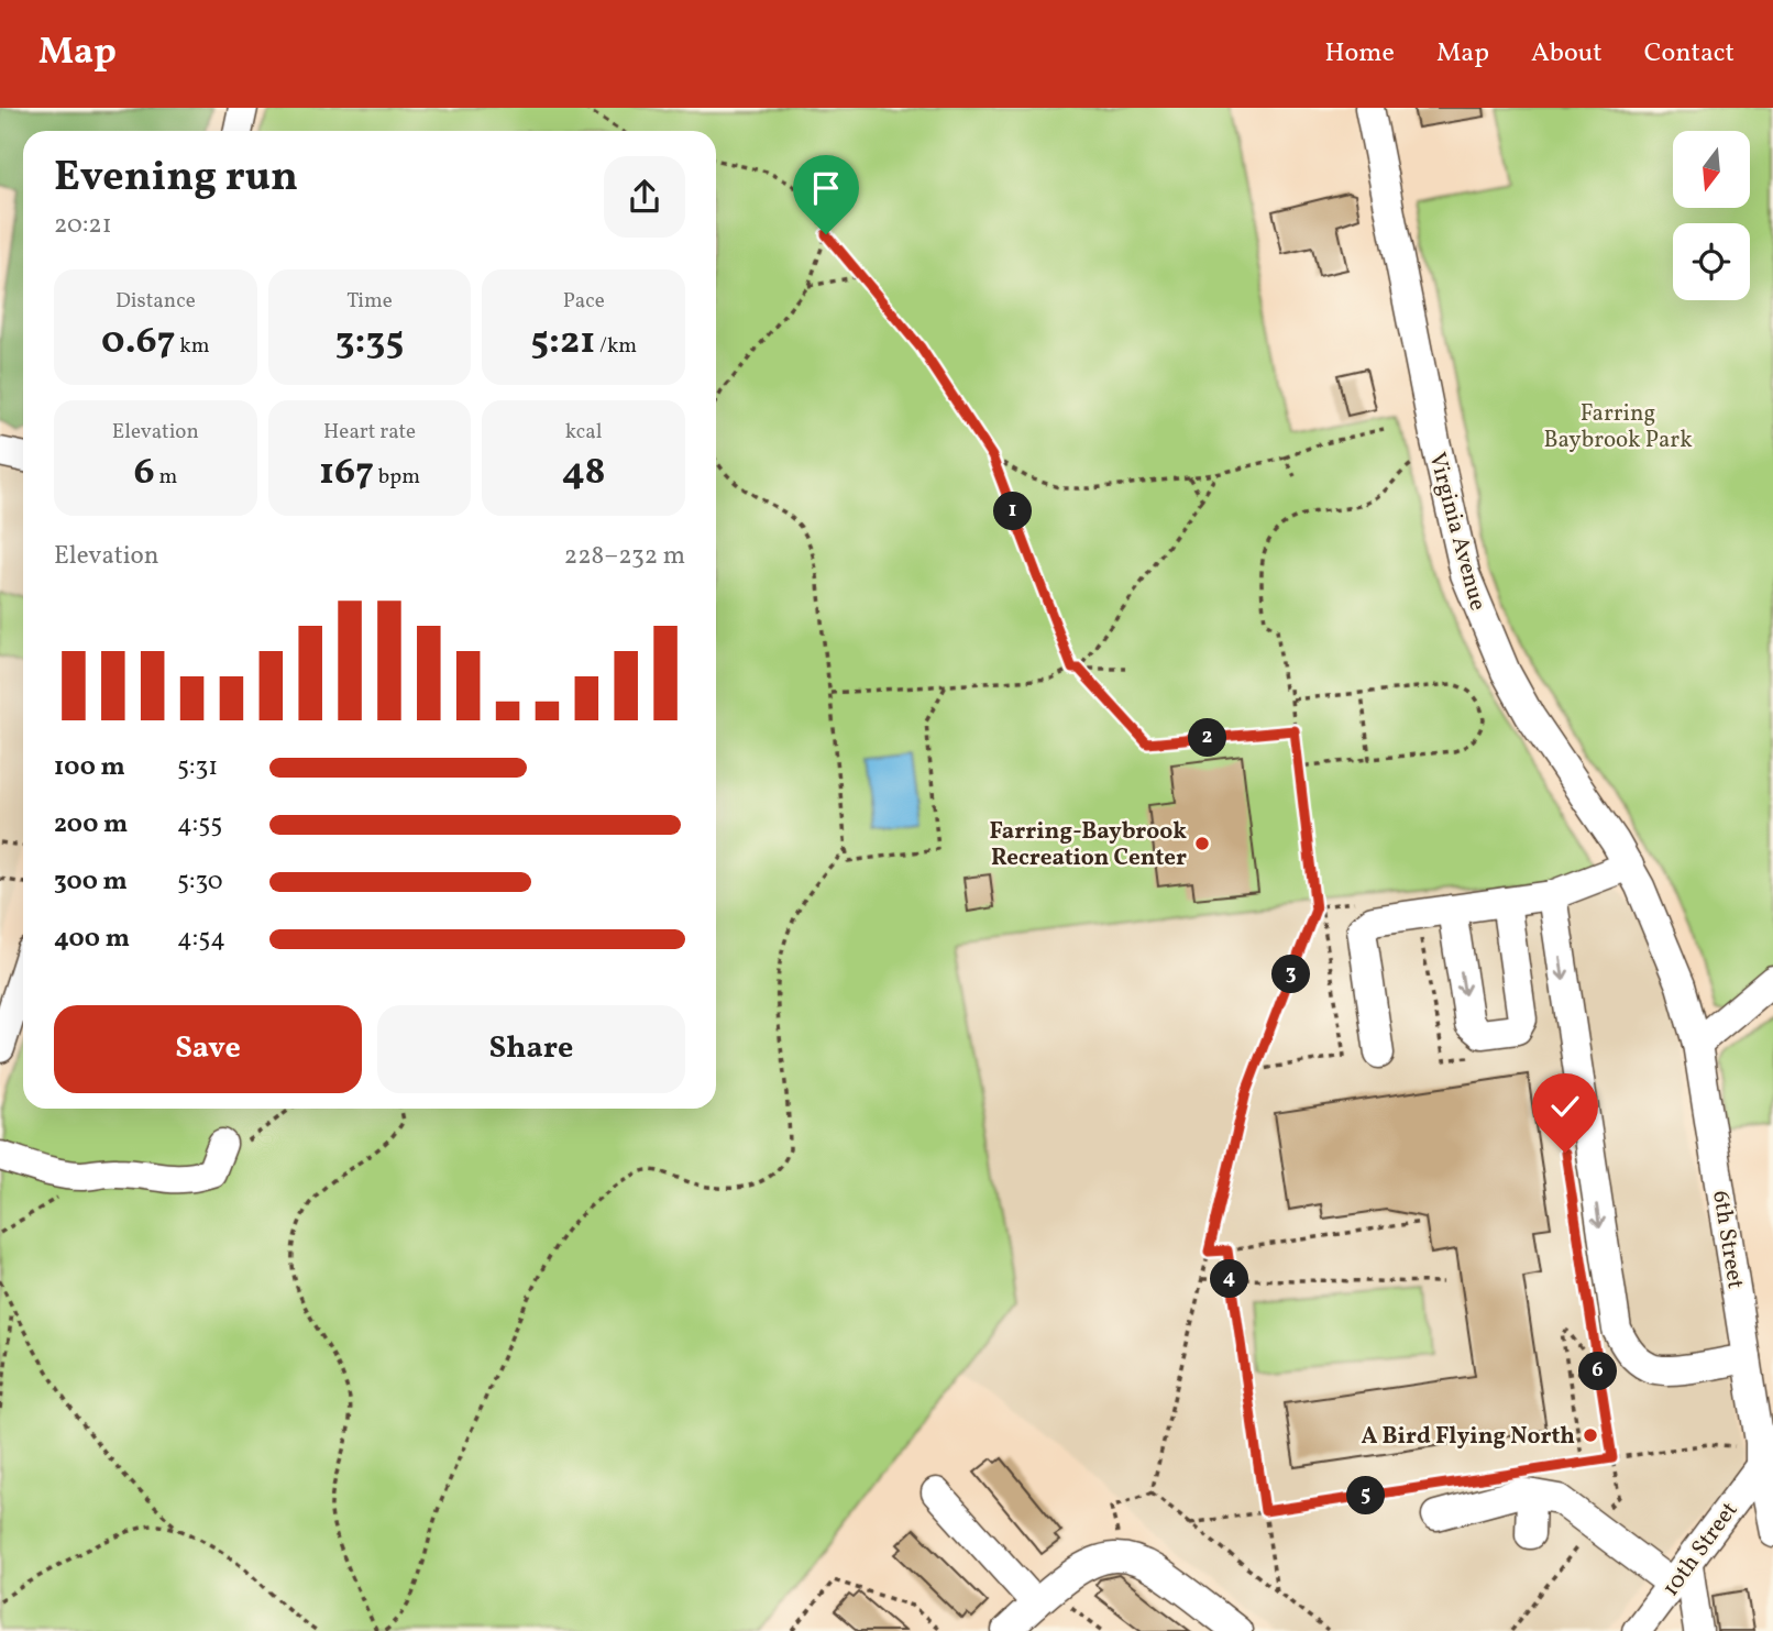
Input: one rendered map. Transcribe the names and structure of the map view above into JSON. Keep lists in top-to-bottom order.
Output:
{
  "streets": {
    "street": ["Virginia Avenue", "6th Street", "10th Street"]
  },
  "crossings": [
    ["Virginia Avenue", "6th Street"],
    ["6th Street", "10th Street"]
  ],
  "parks": ["Farring Baybrook Park"],
  "places": ["Farring-Baybrook Recreation Center", "A Bird Flying North"],
  "north": "bottom",
  "page": {
    "header": "Map",
    "nav": [
      "Home",
      "Map",
      "About",
      "Contact"
    ],
    "heading": ["Evening run", "20:21"],
    "stats": [
      ["Distance", "0.67 km"],
      ["Time", "3:35"],
      ["Pace", "5:21 /km"],
      ["Elevation", "6 m"],
      ["Heart rate", "167 bpm"],
      ["kcal", "48"]
    ],
    "pins": [
      "1",
      "2",
      "3",
      "4",
      "6",
      "5"
    ],
    "chart": ["Elevation", "228–232 m"],
    "list": [
      {
        "name": "100 m",
        "note": "5:31"
      },
      {
        "name": "200 m",
        "note": "4:55"
      },
      {
        "name": "300 m",
        "note": "5:30"
      },
      {
        "name": "400 m",
        "note": "4:54"
      }
    ],
    "buttons": ["Save", "Share"]
  }
}
